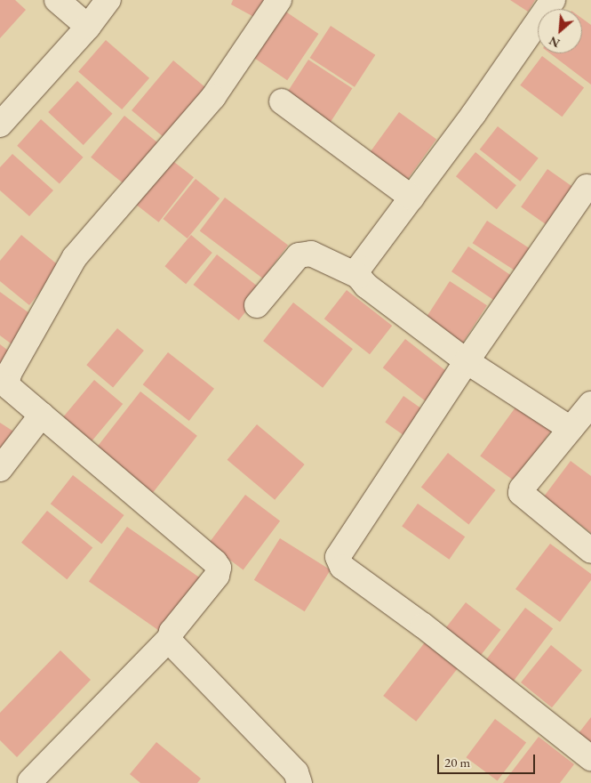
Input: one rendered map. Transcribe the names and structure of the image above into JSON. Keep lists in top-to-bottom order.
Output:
{
  "scale_bar": "20 m",
  "north": "bottom left"
}
